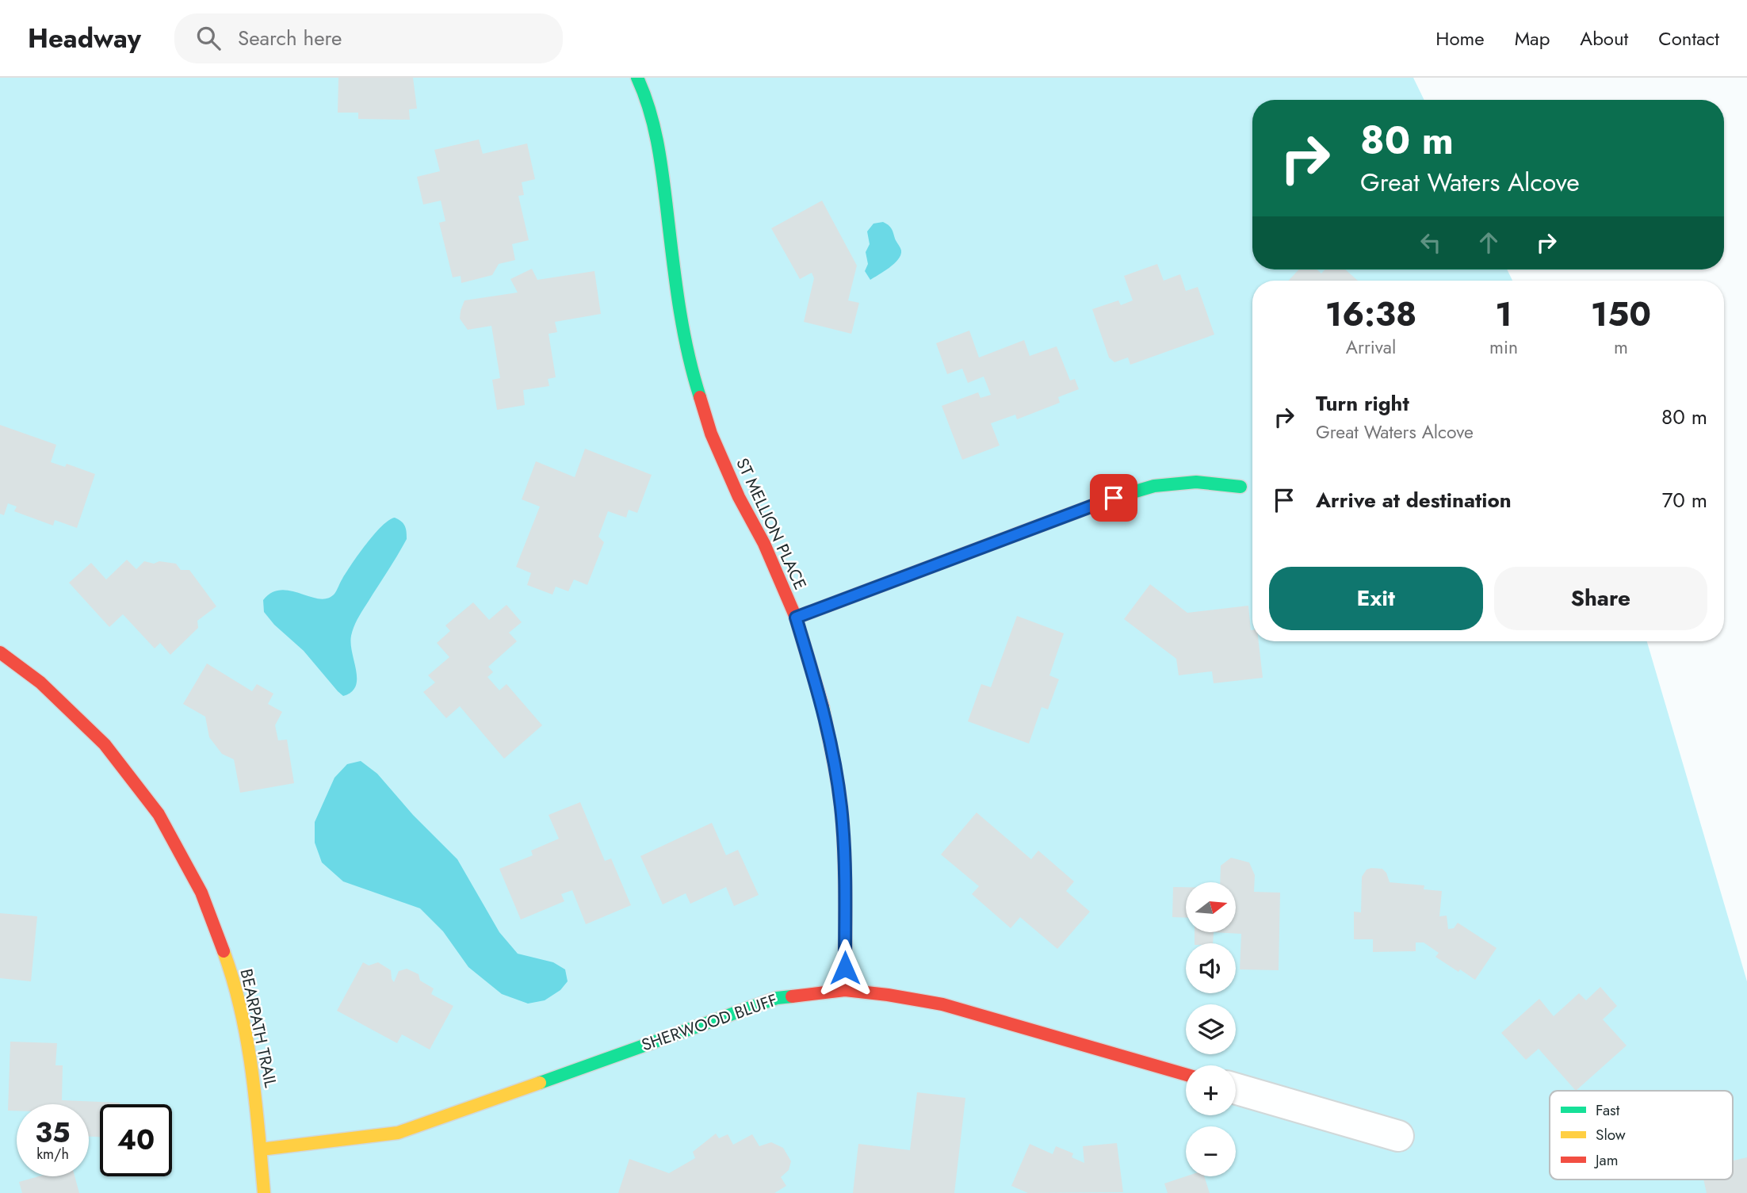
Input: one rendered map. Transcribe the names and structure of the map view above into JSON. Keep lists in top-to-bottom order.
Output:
{
  "streets": {
    "street": ["ST MELLION PLACE", "SHERWOOD BLUFF", "BEARPATH TRAIL"]
  },
  "crossings": [
    ["ST MELLION PLACE", "SHERWOOD BLUFF"],
    ["SHERWOOD BLUFF", "BEARPATH TRAIL"]
  ],
  "legend": ["Fast", "Slow", "Jam"],
  "north": "right",
  "page": {
    "header": "Headway",
    "search": "Search here",
    "nav": [
      "Home",
      "Map",
      "About",
      "Contact"
    ],
    "turn": ["80 m", "Great Waters Alcove"],
    "eta": [
      "16:38",
      "Arrival",
      "1",
      "min",
      "150",
      "m"
    ],
    "list": [
      {
        "name": "Turn right",
        "note": "Great Waters Alcove",
        "value": "80 m"
      },
      {
        "name": "Arrive at destination",
        "value": "70 m"
      }
    ],
    "buttons": ["Exit", "Share"],
    "map_buttons": ["+", "−"],
    "speed": "35 km/h",
    "limit": "40"
  }
}
